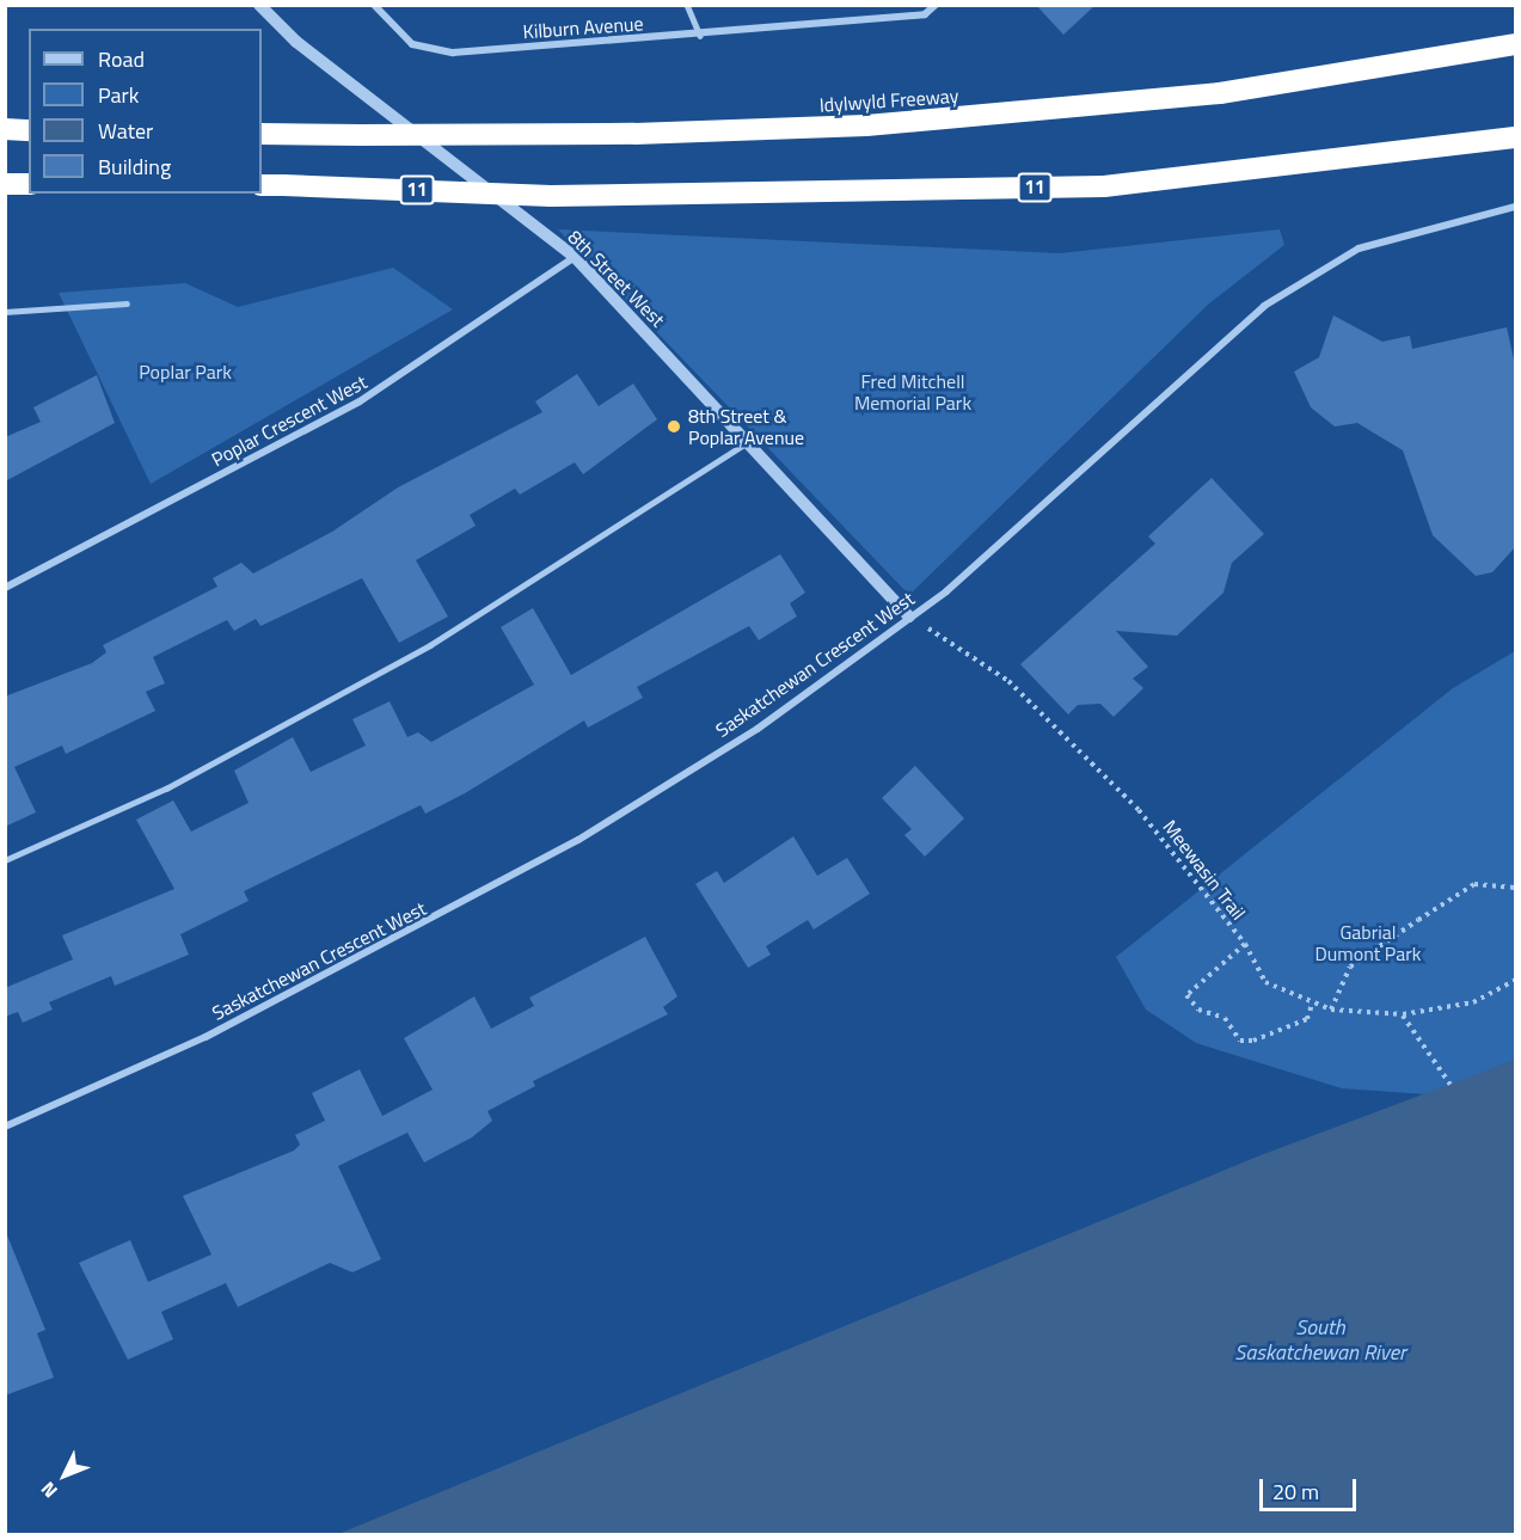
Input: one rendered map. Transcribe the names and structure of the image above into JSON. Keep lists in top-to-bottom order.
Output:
{
  "streets": {
    "highway": ["Idylwyld Freeway", "11"],
    "street": [
      "Kilburn Avenue",
      "8th Street West",
      "Poplar Crescent West",
      "Saskatchewan Crescent West"
    ],
    "path": ["Meewasin Trail"]
  },
  "crossings": [
    ["8th Street West", "Poplar Crescent West"],
    ["8th Street West", "Saskatchewan Crescent West"],
    ["8th Street West", "Meewasin Trail"],
    ["Saskatchewan Crescent West", "Meewasin Trail"]
  ],
  "water": ["South Saskatchewan River"],
  "parks": ["Poplar Park", "Fred Mitchell Memorial Park", "Gabrial Dumont Park"],
  "places": ["8th Street & Poplar Avenue"],
  "legend": [
    "Road",
    "Park",
    "Water",
    "Building"
  ],
  "scale_bar": "20 m",
  "north": "bottom left"
}
